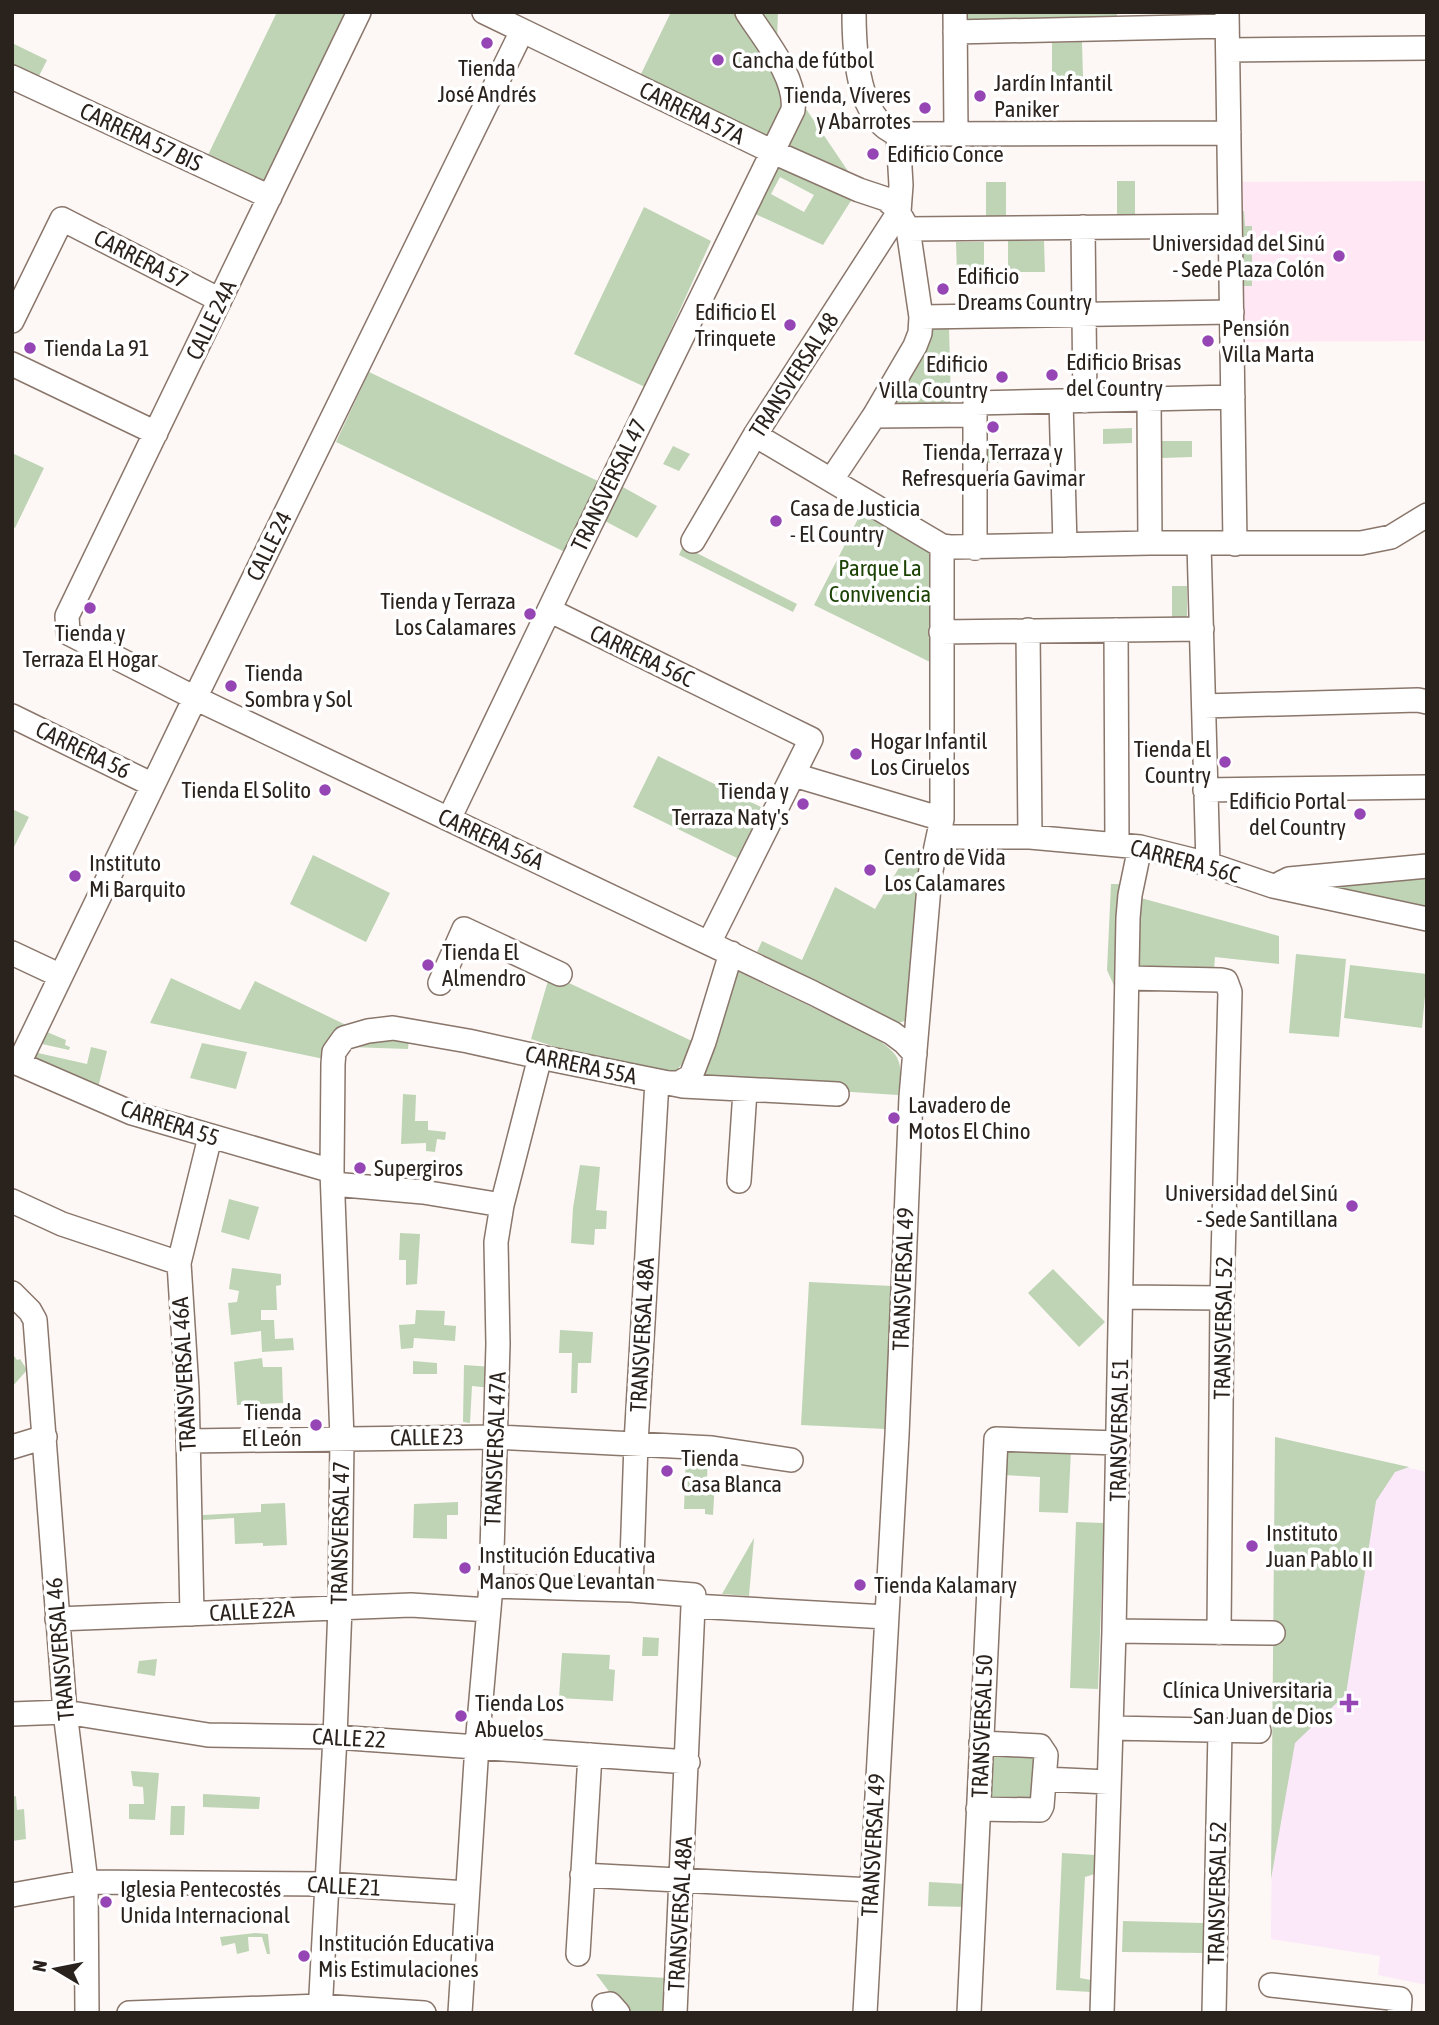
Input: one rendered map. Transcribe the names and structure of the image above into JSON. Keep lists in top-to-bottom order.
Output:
{
  "streets": {
    "street": [
      "CARRERA 57A",
      "CARRERA 57 BIS",
      "CARRERA 57",
      "CALLE 24A",
      "TRANSVERSAL 48",
      "TRANSVERSAL 47",
      "CALLE 24",
      "CARRERA 56C",
      "CARRERA 56",
      "CARRERA 56A",
      "CARRERA 55A",
      "CARRERA 55",
      "TRANSVERSAL 49",
      "TRANSVERSAL 52",
      "TRANSVERSAL 48A",
      "TRANSVERSAL 46A",
      "TRANSVERSAL 51",
      "CALLE 23",
      "TRANSVERSAL 47A",
      "CALLE 22A",
      "TRANSVERSAL 46",
      "TRANSVERSAL 50",
      "CALLE 22",
      "CALLE 21"
    ]
  },
  "crossings": [
    ["CARRERA 57A", "TRANSVERSAL 48"],
    ["CARRERA 57A", "TRANSVERSAL 47"],
    ["CARRERA 57A", "CALLE 24"],
    ["CARRERA 57 BIS", "CALLE 24A"],
    ["CARRERA 57", "CALLE 24A"],
    ["CALLE 24A", "CARRERA 56A"],
    ["TRANSVERSAL 47", "CARRERA 56C"],
    ["TRANSVERSAL 47", "CARRERA 56A"],
    ["TRANSVERSAL 47", "CARRERA 55A"],
    ["TRANSVERSAL 47", "CARRERA 55"],
    ["TRANSVERSAL 47", "CALLE 23"],
    ["TRANSVERSAL 47", "CALLE 22A"],
    ["TRANSVERSAL 47", "CALLE 22"],
    ["TRANSVERSAL 47", "CALLE 21"],
    ["CALLE 24", "CARRERA 56"],
    ["CALLE 24", "CARRERA 56A"],
    ["CALLE 24", "CARRERA 55"],
    ["CARRERA 56C", "TRANSVERSAL 49"],
    ["CARRERA 56C", "TRANSVERSAL 51"],
    ["CARRERA 56A", "TRANSVERSAL 49"],
    ["CARRERA 55A", "TRANSVERSAL 48A"],
    ["CARRERA 55A", "TRANSVERSAL 47A"],
    ["CARRERA 55", "TRANSVERSAL 46A"],
    ["CARRERA 55", "TRANSVERSAL 47A"],
    ["TRANSVERSAL 52", "TRANSVERSAL 51"],
    ["TRANSVERSAL 48A", "CALLE 23"],
    ["TRANSVERSAL 48A", "CALLE 22"],
    ["TRANSVERSAL 46A", "CALLE 23"],
    ["TRANSVERSAL 46A", "CALLE 22A"],
    ["TRANSVERSAL 51", "TRANSVERSAL 50"],
    ["CALLE 23", "TRANSVERSAL 47A"],
    ["TRANSVERSAL 47A", "CALLE 22A"],
    ["TRANSVERSAL 47A", "CALLE 22"],
    ["TRANSVERSAL 47A", "CALLE 21"],
    ["CALLE 22A", "TRANSVERSAL 46"],
    ["TRANSVERSAL 46", "CALLE 22"],
    ["TRANSVERSAL 46", "CALLE 21"]
  ],
  "parks": ["Parque La Convivencia"],
  "places": {
    "other": [
      "Tienda José Andrés",
      "Cancha de fútbol",
      "Jardín Infantil Paniker",
      "Tienda, Víveres y Abarrotes",
      "Edificio Conce",
      "Universidad del Sinú - Sede Plaza Colón",
      "Edificio Dreams Country",
      "Edificio El Trinquete",
      "Pensión Villa Marta",
      "Tienda La 91",
      "Edificio Brisas del Country",
      "Edificio Villa Country",
      "Tienda, Terraza y Refresquería Gavimar",
      "Casa de Justicia - El Country",
      "Tienda y Terraza El Hogar",
      "Tienda y Terraza Los Calamares",
      "Tienda Sombra y Sol",
      "Hogar Infantil Los Ciruelos",
      "Tienda El Country",
      "Tienda El Solito",
      "Tienda y Terraza Naty's",
      "Edificio Portal del Country",
      "Centro de Vida Los Calamares",
      "Instituto Mi Barquito",
      "Tienda El Almendro",
      "Lavadero de Motos El Chino",
      "Supergiros",
      "Universidad del Sinú - Sede Santillana",
      "Tienda El León",
      "Tienda Casa Blanca",
      "Instituto Juan Pablo II",
      "Institución Educativa Manos Que Levantan",
      "Tienda Kalamary",
      "Tienda Los Abuelos",
      "Iglesia Pentecostés Unida Internacional",
      "Institución Educativa Mis Estimulaciones"
    ],
    "health": ["Clínica Universitaria San Juan de Dios"]
  },
  "north": "left"
}
